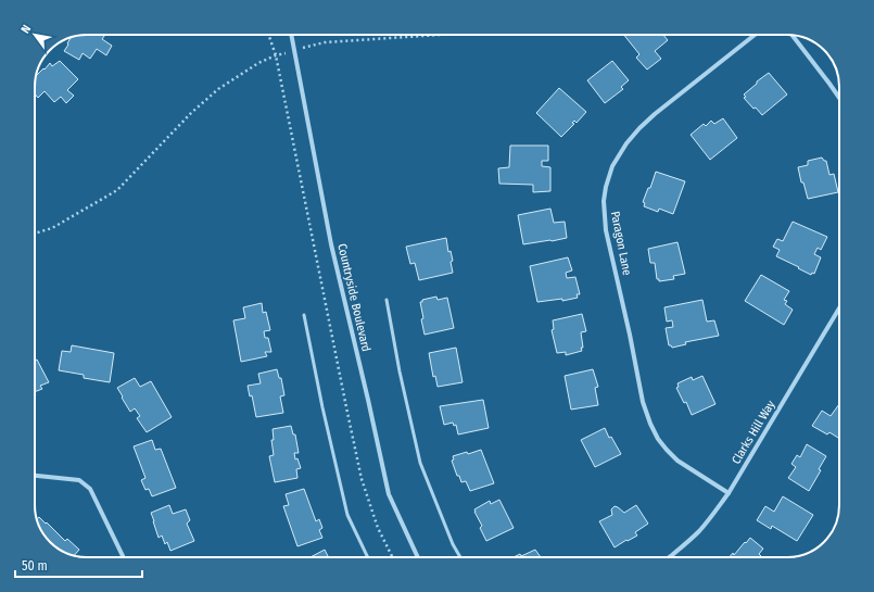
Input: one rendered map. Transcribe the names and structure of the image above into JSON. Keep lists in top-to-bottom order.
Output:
{
  "streets": {
    "street": ["Paragon Lane", "Countryside Boulevard", "Clarks Hill Way"]
  },
  "crossings": [
    ["Paragon Lane", "Clarks Hill Way"]
  ],
  "scale_bar": "50 m",
  "north": "top left"
}
